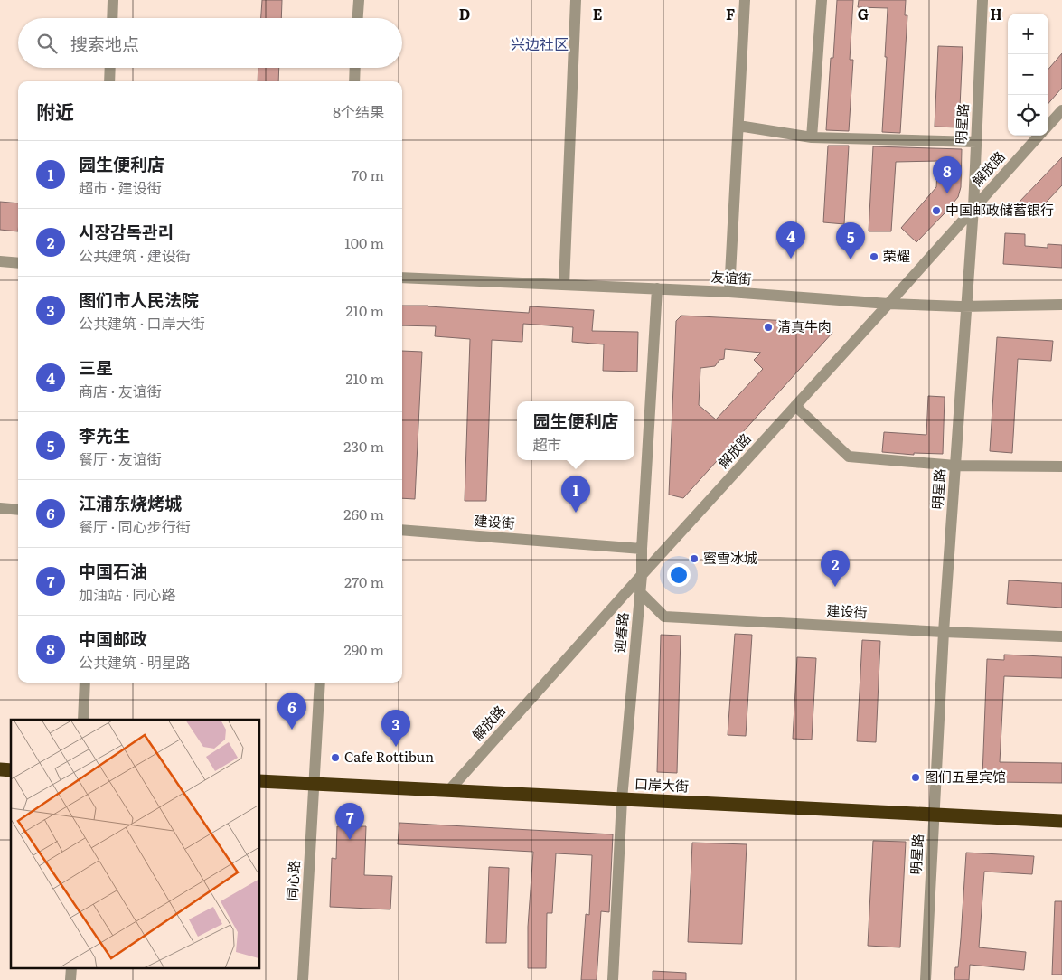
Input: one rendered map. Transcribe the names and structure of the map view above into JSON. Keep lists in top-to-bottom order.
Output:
{
  "streets": {
    "highway": ["口岸大街"],
    "street": [
      "明星路",
      "解放路",
      "友谊街",
      "建设街",
      "迎春路",
      "同心路"
    ]
  },
  "crossings": [
    ["明星路", "解放路"],
    ["明星路", "友谊街"],
    ["明星路", "建设街"],
    ["明星路", "口岸大街"],
    ["解放路", "友谊街"],
    ["解放路", "迎春路"],
    ["解放路", "口岸大街"],
    ["友谊街", "迎春路"],
    ["建设街", "迎春路"],
    ["迎春路", "口岸大街"],
    ["口岸大街", "同心路"]
  ],
  "districts": ["兴边社区"],
  "places": [
    "中国邮政储蓄银行",
    "荣耀",
    "清真牛肉",
    "蜜雪冰城",
    "Cafe Rottibun",
    "图们五星宾馆"
  ],
  "page": {
    "map_buttons": ["+", "−"],
    "search": "搜索地点",
    "heading": ["附近", "8个结果"],
    "list": [
      {
        "mark": "1",
        "name": "园生便利店",
        "note": "超市 · 建设街",
        "value": "70 m"
      },
      {
        "mark": "2",
        "name": "시장감독관리",
        "note": "公共建筑 · 建设街",
        "value": "100 m"
      },
      {
        "mark": "3",
        "name": "图们市人民法院",
        "note": "公共建筑 · 口岸大街",
        "value": "210 m"
      },
      {
        "mark": "4",
        "name": "三星",
        "note": "商店 · 友谊街",
        "value": "210 m"
      },
      {
        "mark": "5",
        "name": "李先生",
        "note": "餐厅 · 友谊街",
        "value": "230 m"
      },
      {
        "mark": "6",
        "name": "江浦东烧烤城",
        "note": "餐厅 · 同心步行街",
        "value": "260 m"
      },
      {
        "mark": "7",
        "name": "中国石油",
        "note": "加油站 · 同心路",
        "value": "270 m"
      },
      {
        "mark": "8",
        "name": "中国邮政",
        "note": "公共建筑 · 明星路",
        "value": "290 m"
      }
    ],
    "pins": [
      "8",
      "4",
      "5",
      "1",
      "2",
      "6",
      "3",
      "7"
    ],
    "popup": ["园生便利店", "超市"]
  },
  "grid": {
    "columns": [
      "D",
      "E",
      "F",
      "G",
      "H"
    ]
  }
}
